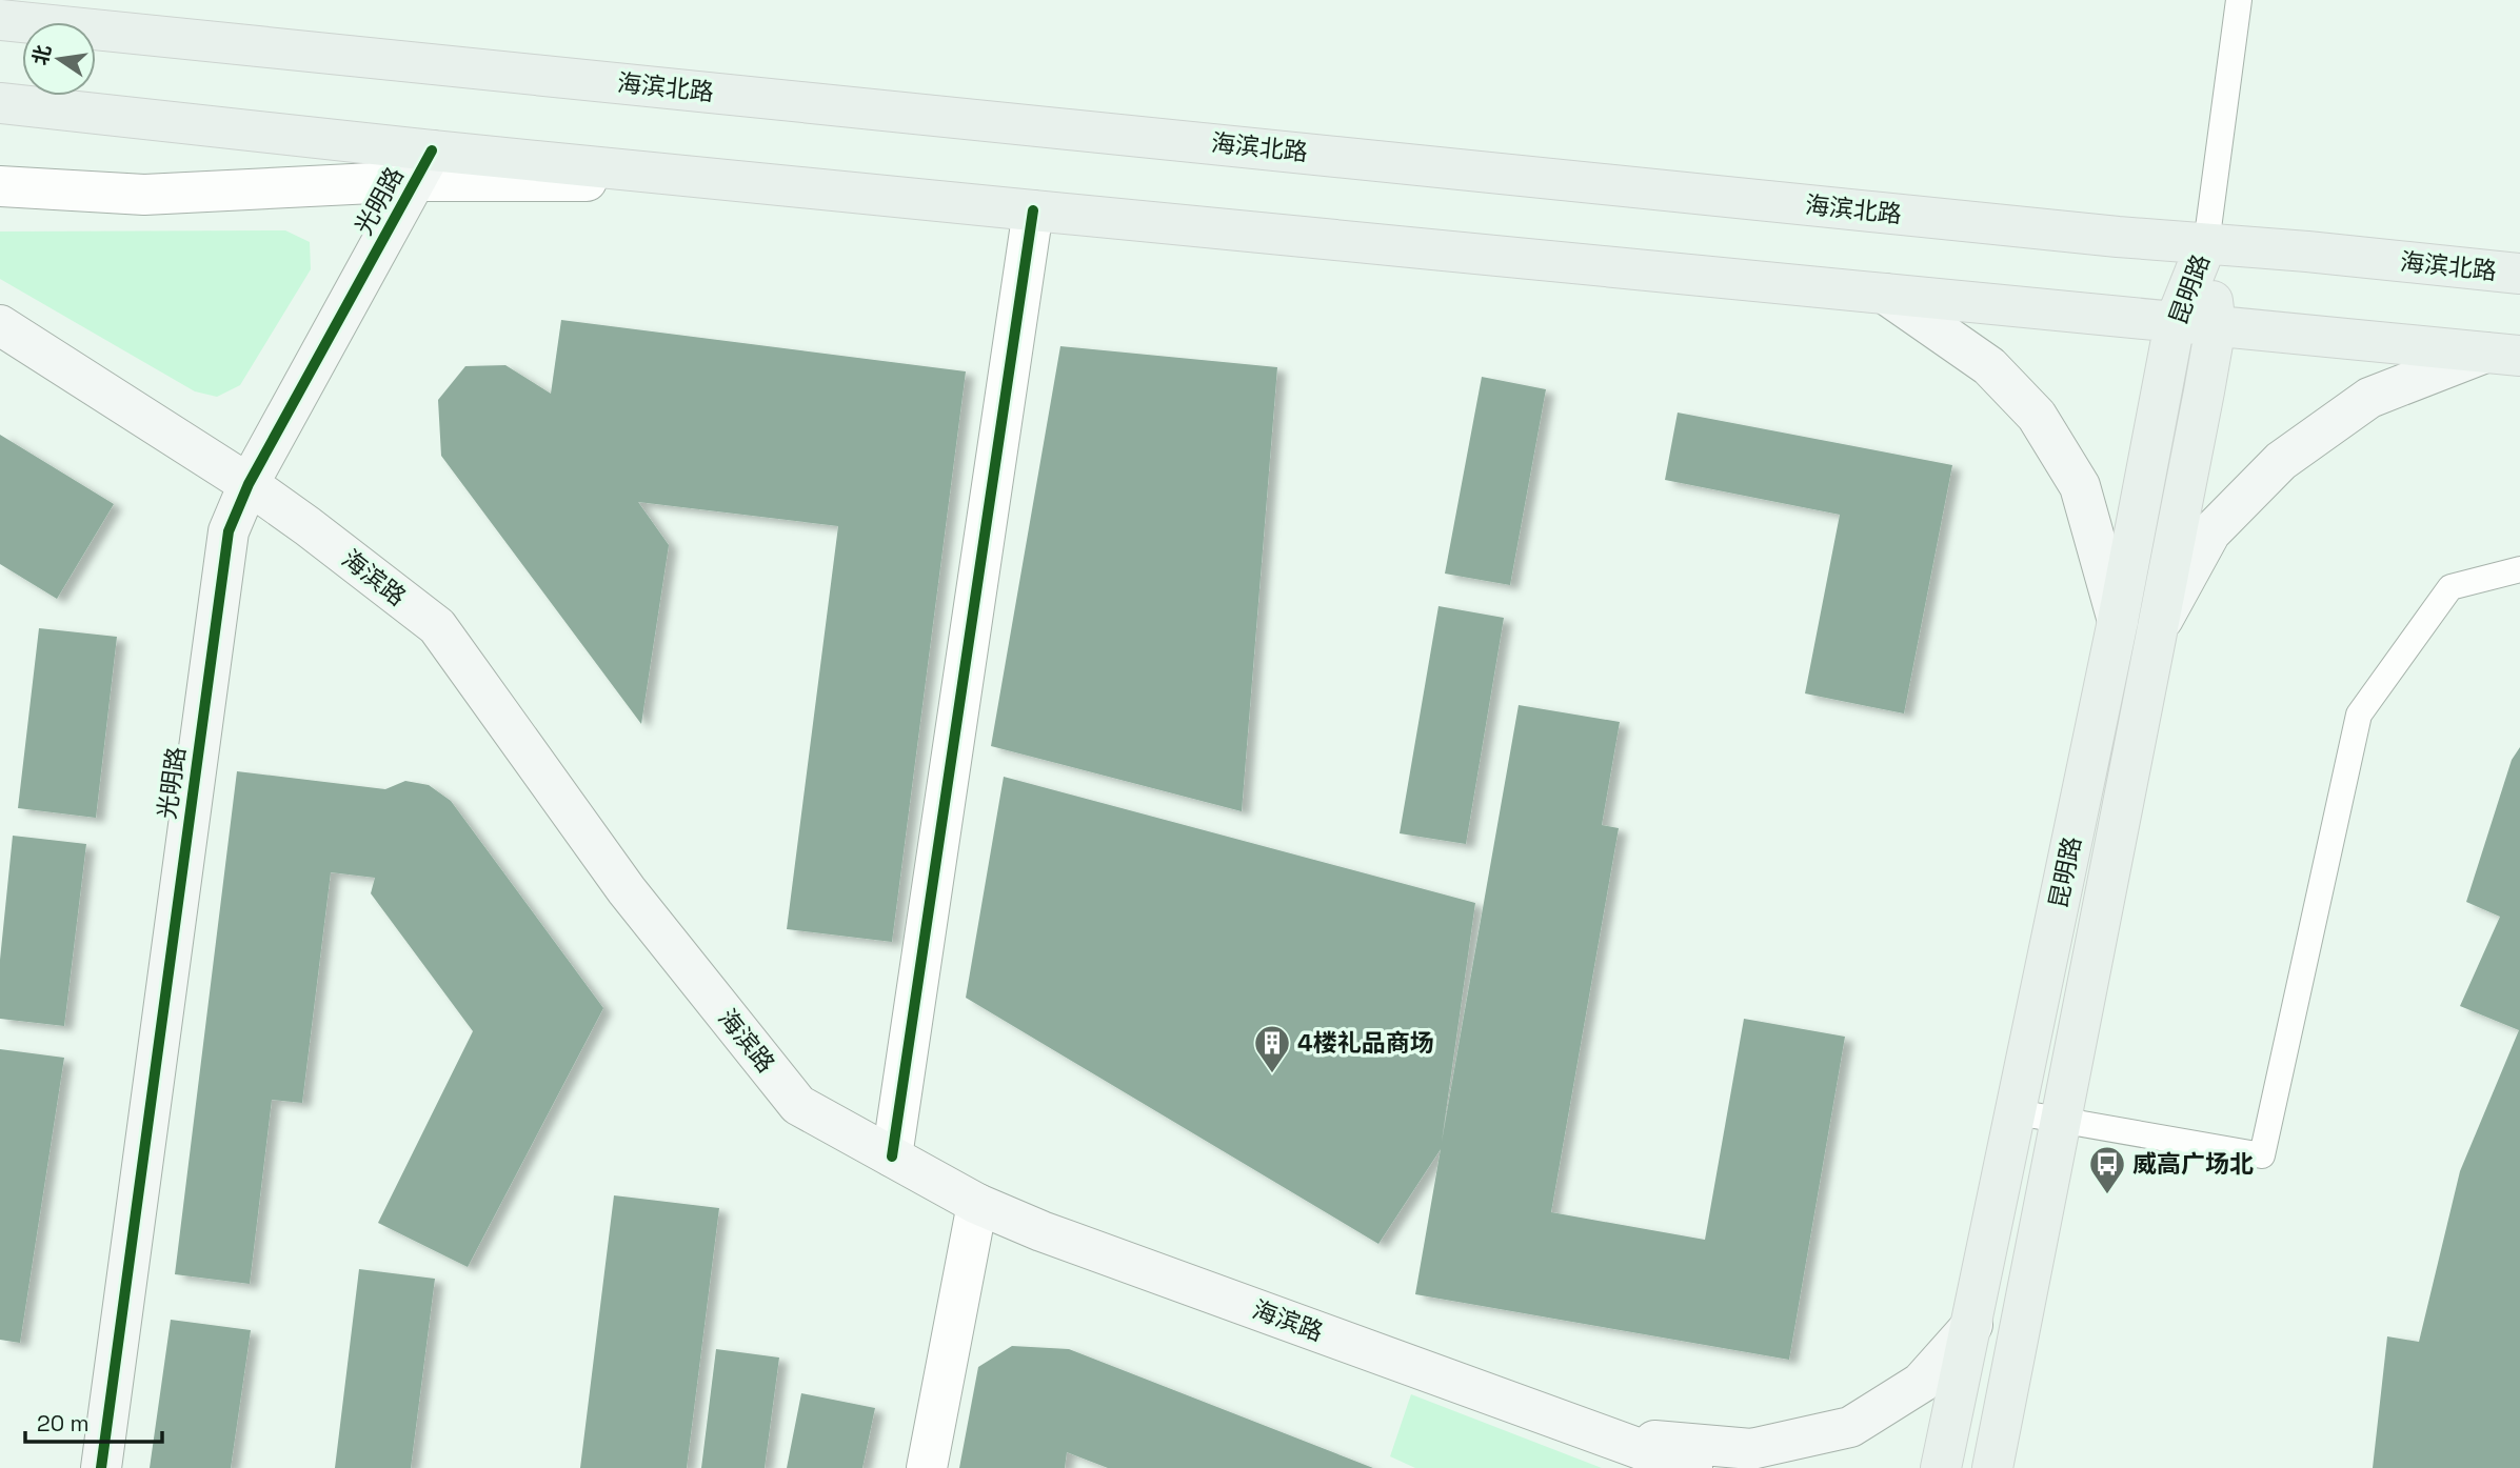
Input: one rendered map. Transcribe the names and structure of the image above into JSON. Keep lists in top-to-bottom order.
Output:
{
  "streets": {
    "main road": [
      "海滨北路",
      "光明路",
      "昆明路",
      "海滨路"
    ]
  },
  "crossings": [
    ["海滨北路", "昆明路"],
    ["光明路", "海滨路"]
  ],
  "places": {
    "building": ["4楼礼品商场"],
    "bus stop": ["威高广场北"]
  },
  "scale_bar": "20 m",
  "north": "left"
}
